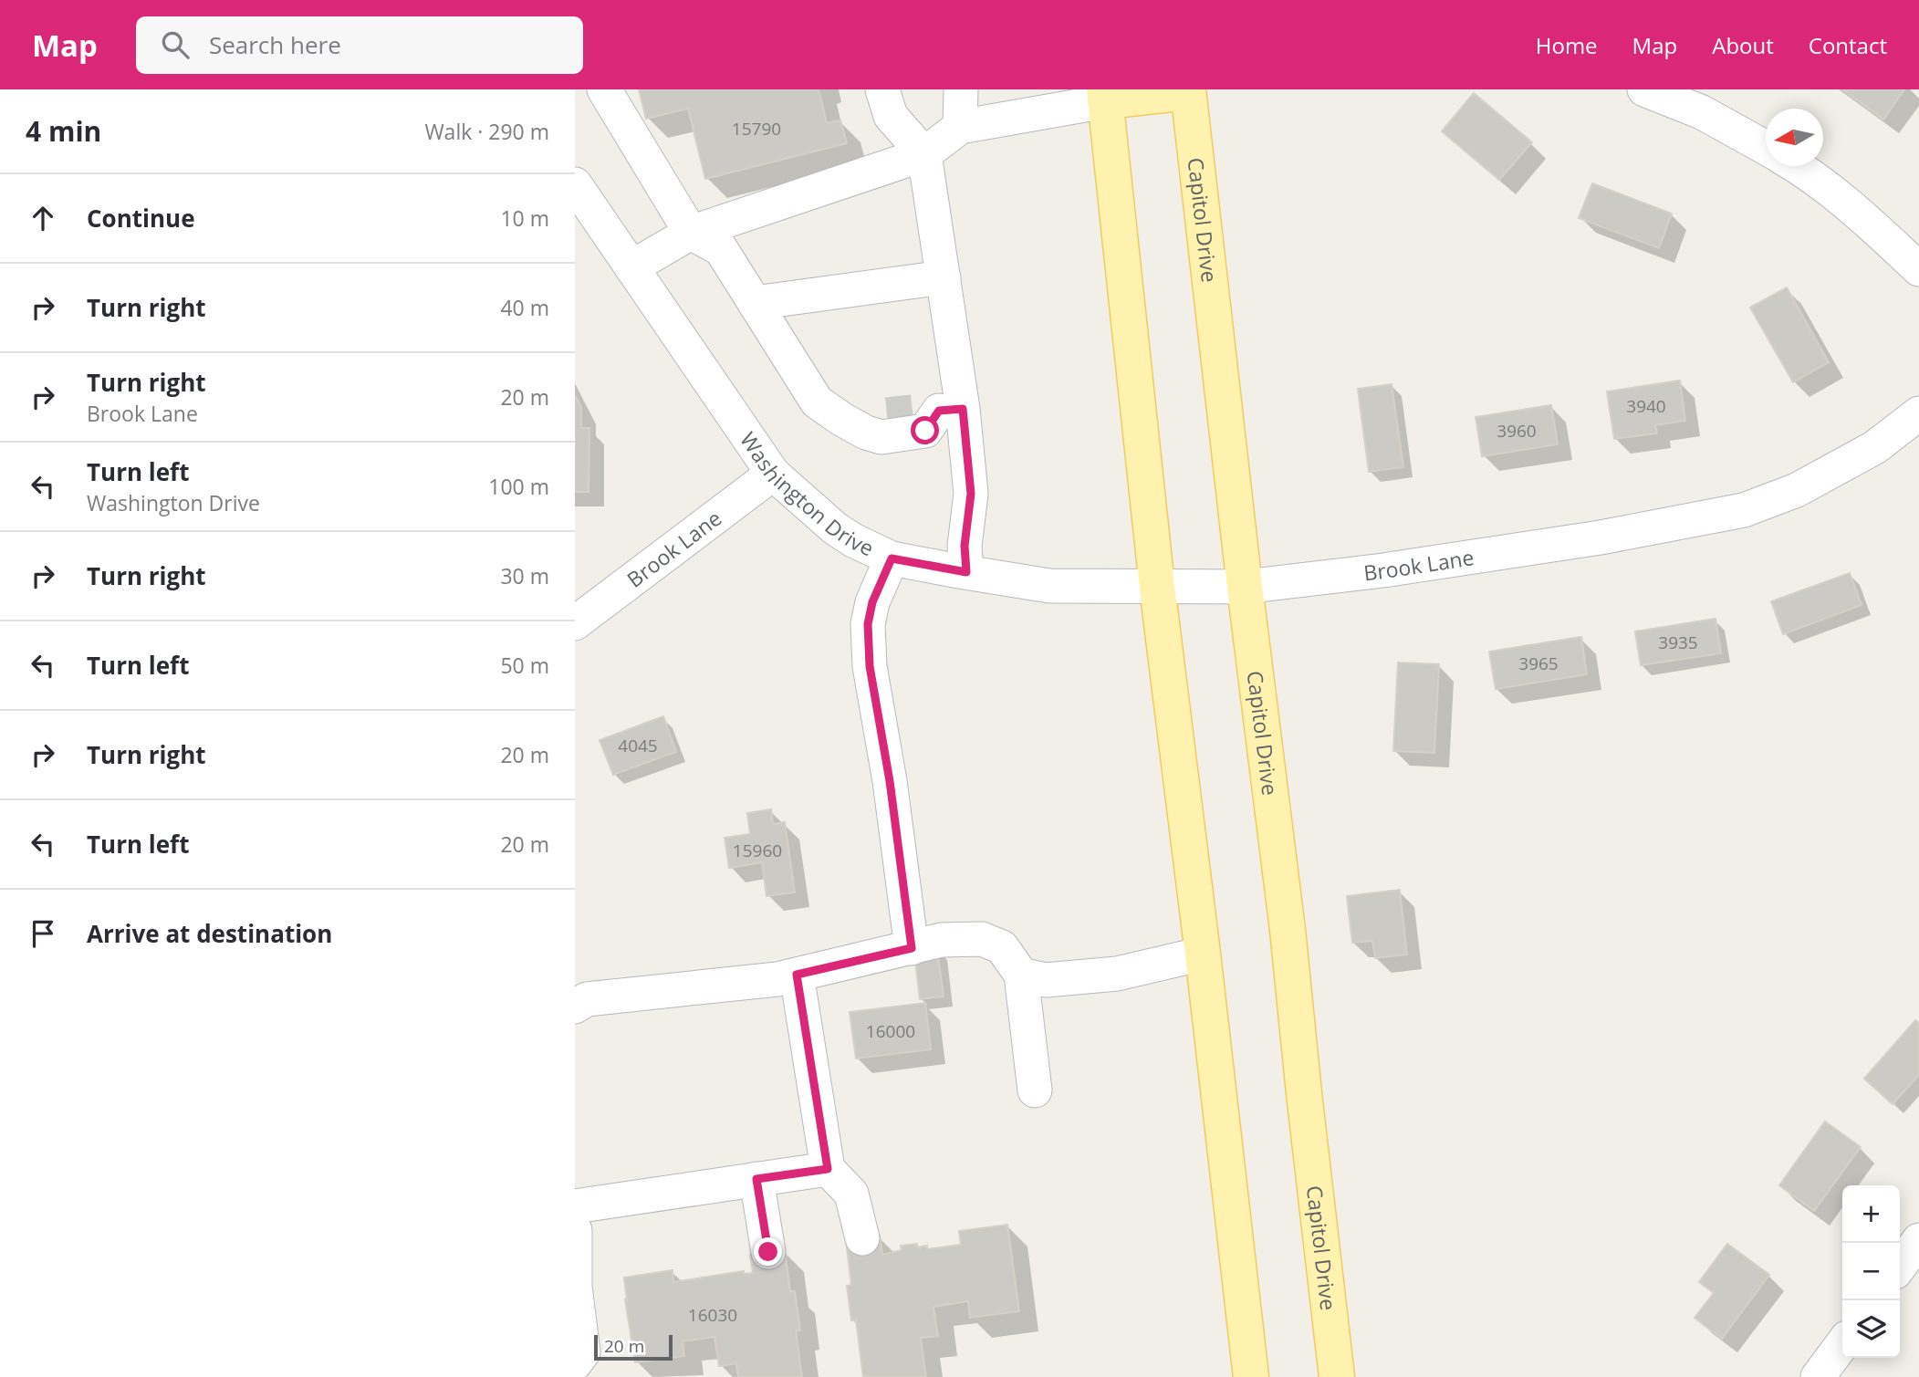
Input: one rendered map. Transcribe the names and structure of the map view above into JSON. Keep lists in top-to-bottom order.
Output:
{
  "streets": {
    "main road": ["Capitol Drive"],
    "street": ["Washington Drive", "Brook Lane"]
  },
  "crossings": [
    ["Capitol Drive", "Brook Lane"],
    ["Washington Drive", "Brook Lane"]
  ],
  "house_numbers": [
    "15790",
    "3940",
    "3960",
    "3935",
    "3965",
    "4045",
    "15960",
    "16000",
    "16030"
  ],
  "scale_bar": "20 m",
  "north": "left",
  "page": {
    "header": "Map",
    "search": "Search here",
    "nav": [
      "Home",
      "Map",
      "About",
      "Contact"
    ],
    "heading": ["4 min", "Walk · 290 m"],
    "list": [
      ["Continue", "10 m"],
      ["Turn right", "40 m"],
      ["Turn right", "Brook Lane", "20 m"],
      ["Turn left", "Washington Drive", "100 m"],
      ["Turn right", "30 m"],
      ["Turn left", "50 m"],
      ["Turn right", "20 m"],
      ["Turn left", "20 m"],
      "Arrive at destination"
    ],
    "map_buttons": ["+", "−"],
    "scale": "20 m"
  }
}
